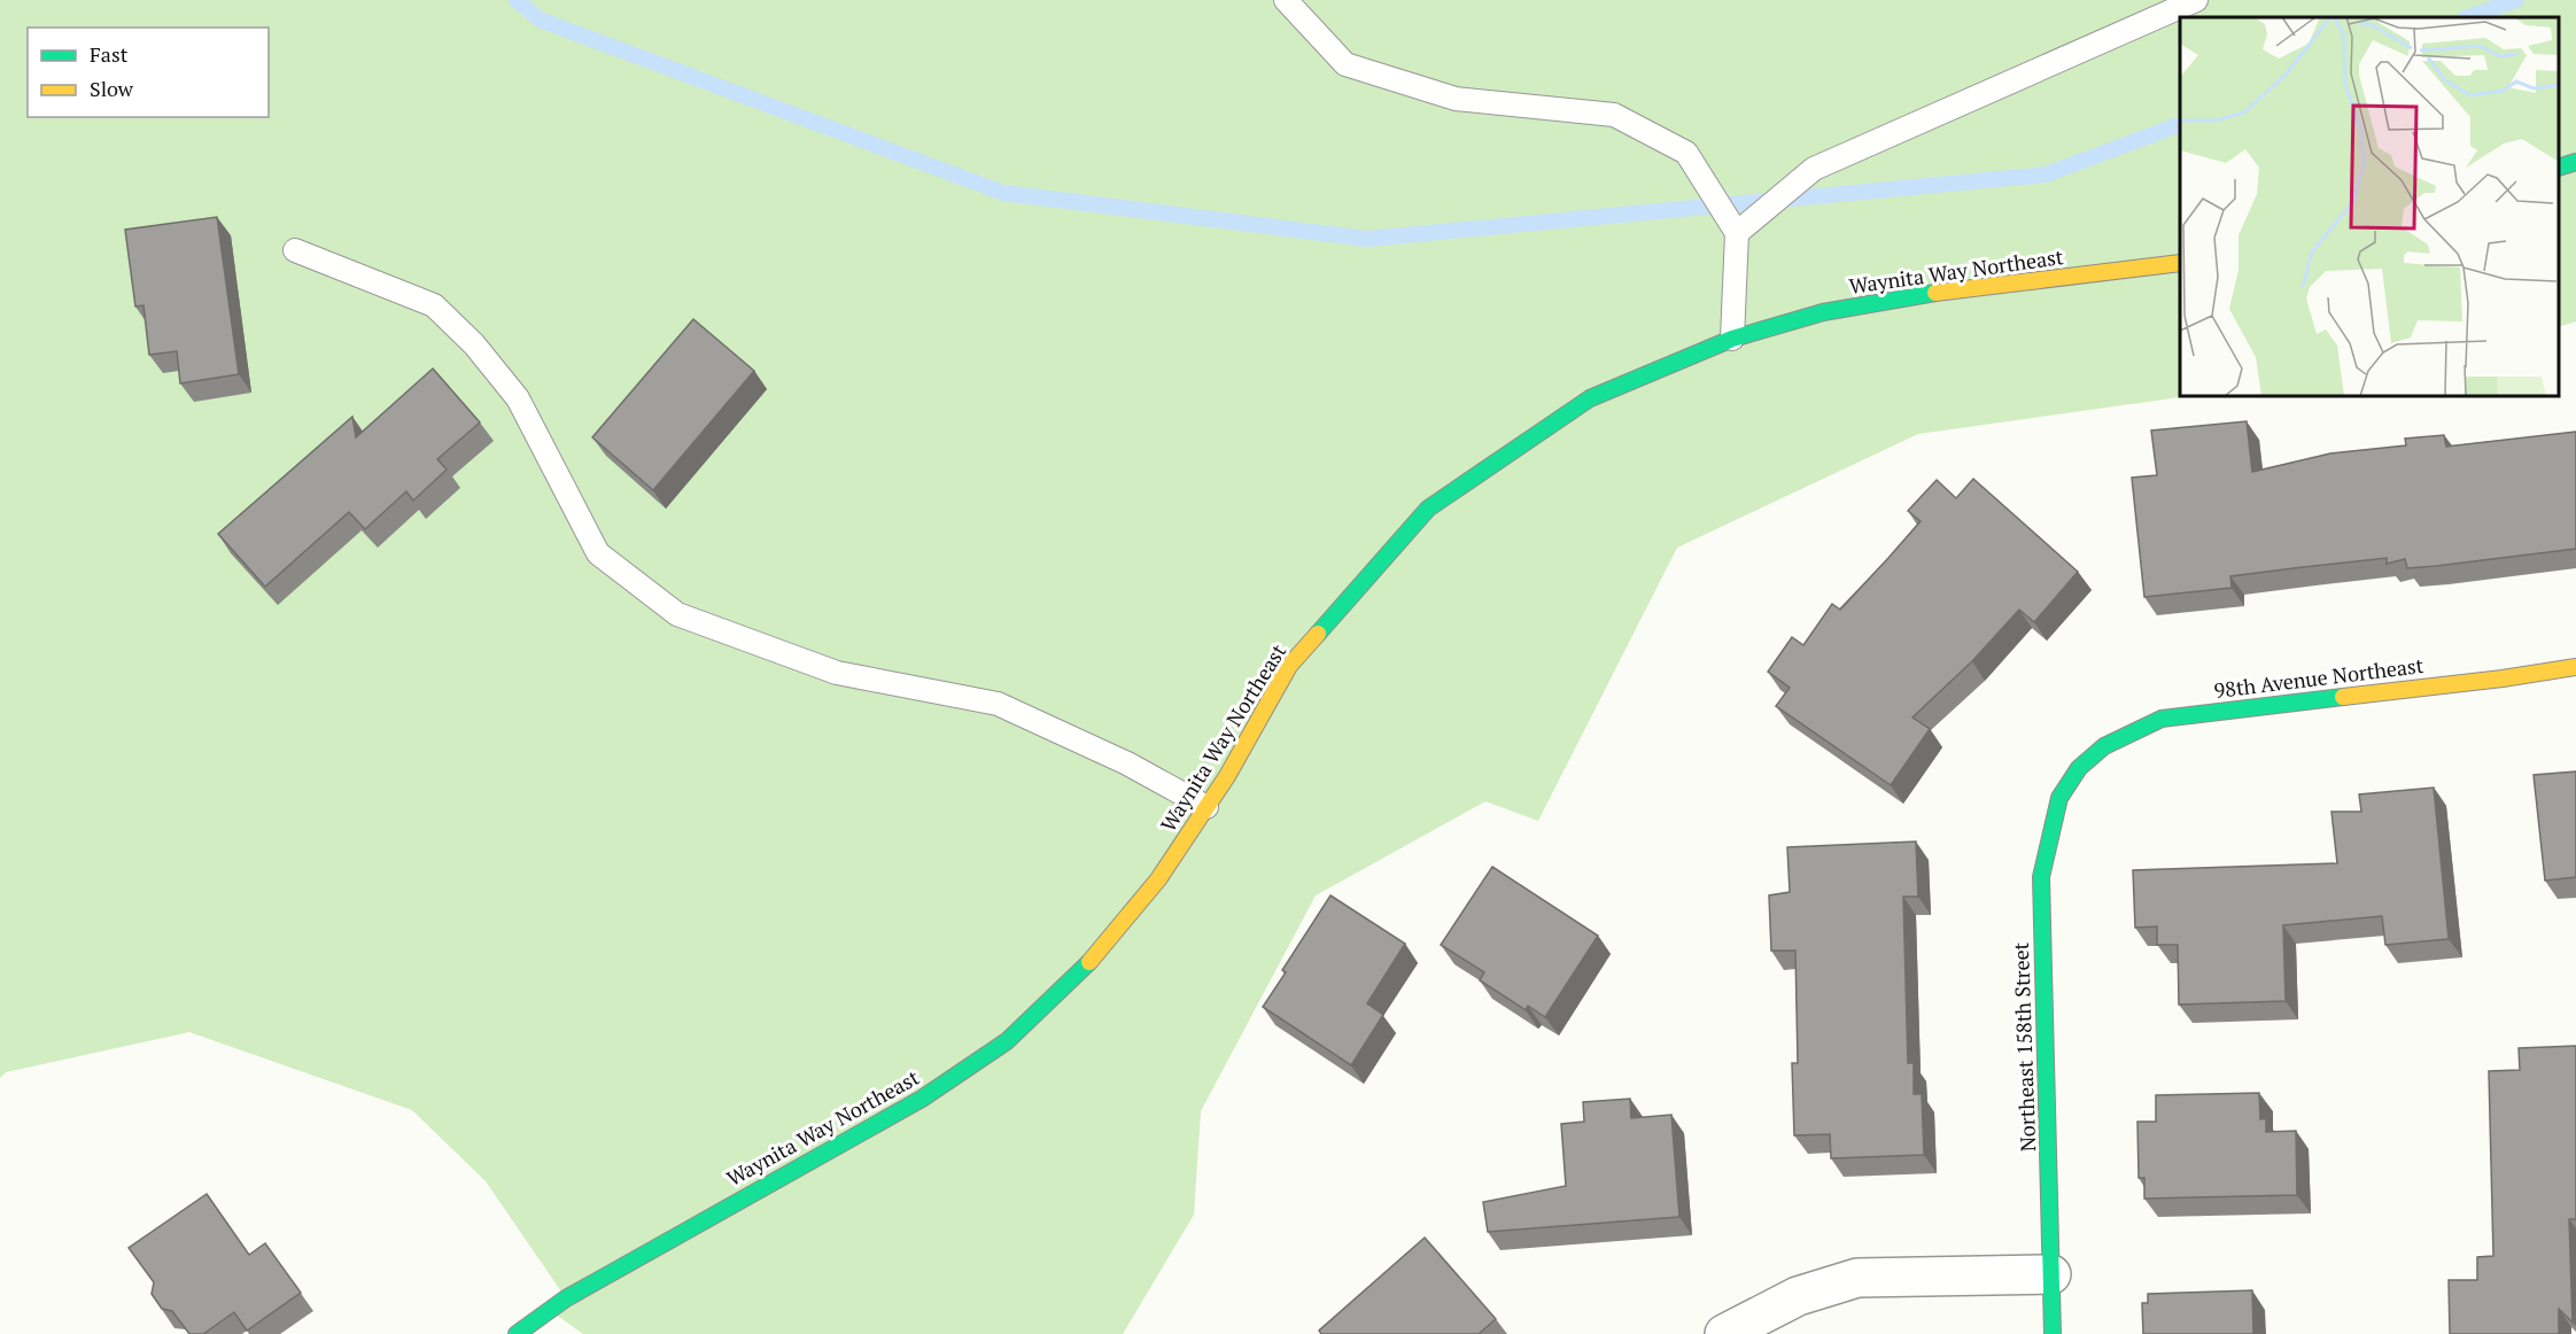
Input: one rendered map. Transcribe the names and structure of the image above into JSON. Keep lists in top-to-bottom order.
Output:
{
  "streets": {
    "main road": ["Waynita Way Northeast", "98th Avenue Northeast", "Northeast 158th Street"]
  },
  "crossings": [
    ["98th Avenue Northeast", "Northeast 158th Street"]
  ],
  "legend": ["Fast", "Slow"]
}
